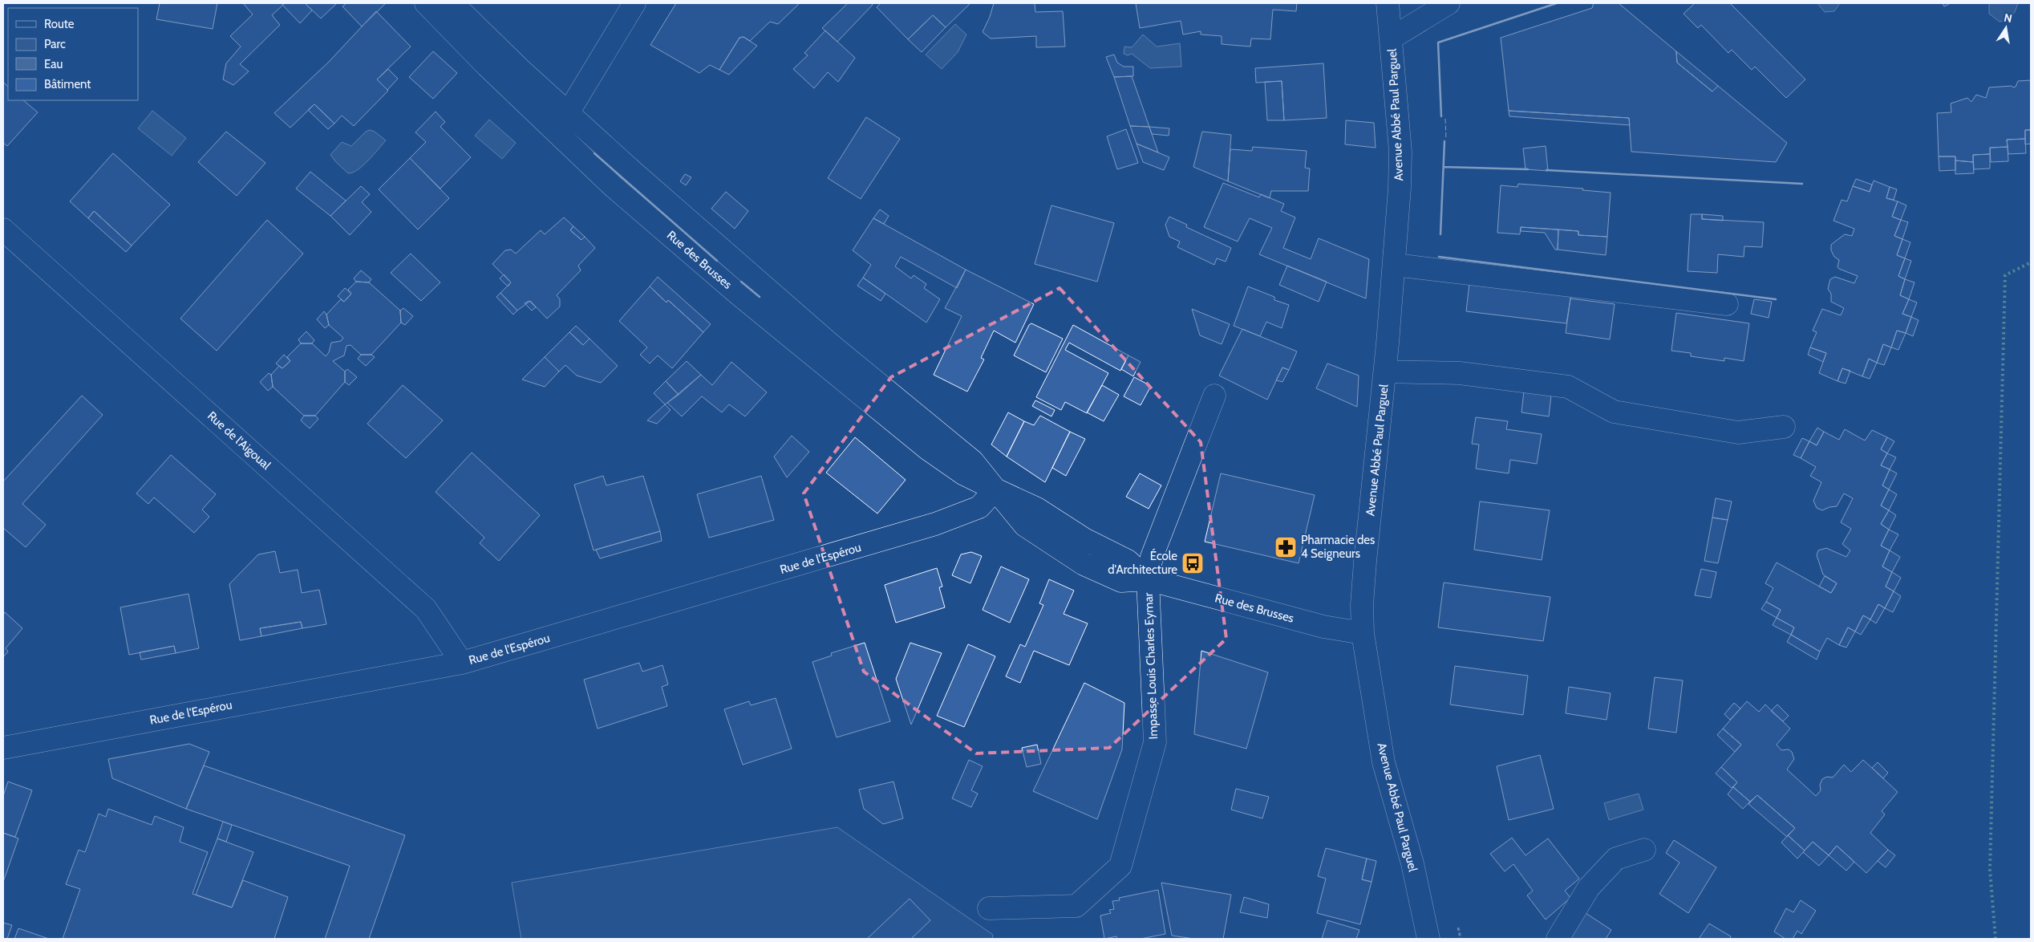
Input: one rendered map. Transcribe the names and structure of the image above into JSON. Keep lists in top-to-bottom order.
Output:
{
  "streets": {
    "street": [
      "Avenue Abbé Paul Parguel",
      "Rue des Brusses",
      "Rue de l'Aigoual",
      "Rue de l'Espérou",
      "Impasse Louis Charles Eymar"
    ]
  },
  "crossings": [
    ["Avenue Abbé Paul Parguel", "Rue des Brusses"],
    ["Rue des Brusses", "Rue de l'Espérou"],
    ["Rue des Brusses", "Impasse Louis Charles Eymar"],
    ["Rue de l'Aigoual", "Rue de l'Espérou"]
  ],
  "places": {
    "pharmacy": ["Pharmacie des 4 Seigneurs"],
    "bus stop": ["École d'Architecture"]
  },
  "legend": [
    "Route",
    "Parc",
    "Eau",
    "Bâtiment"
  ],
  "north": "top"
}
